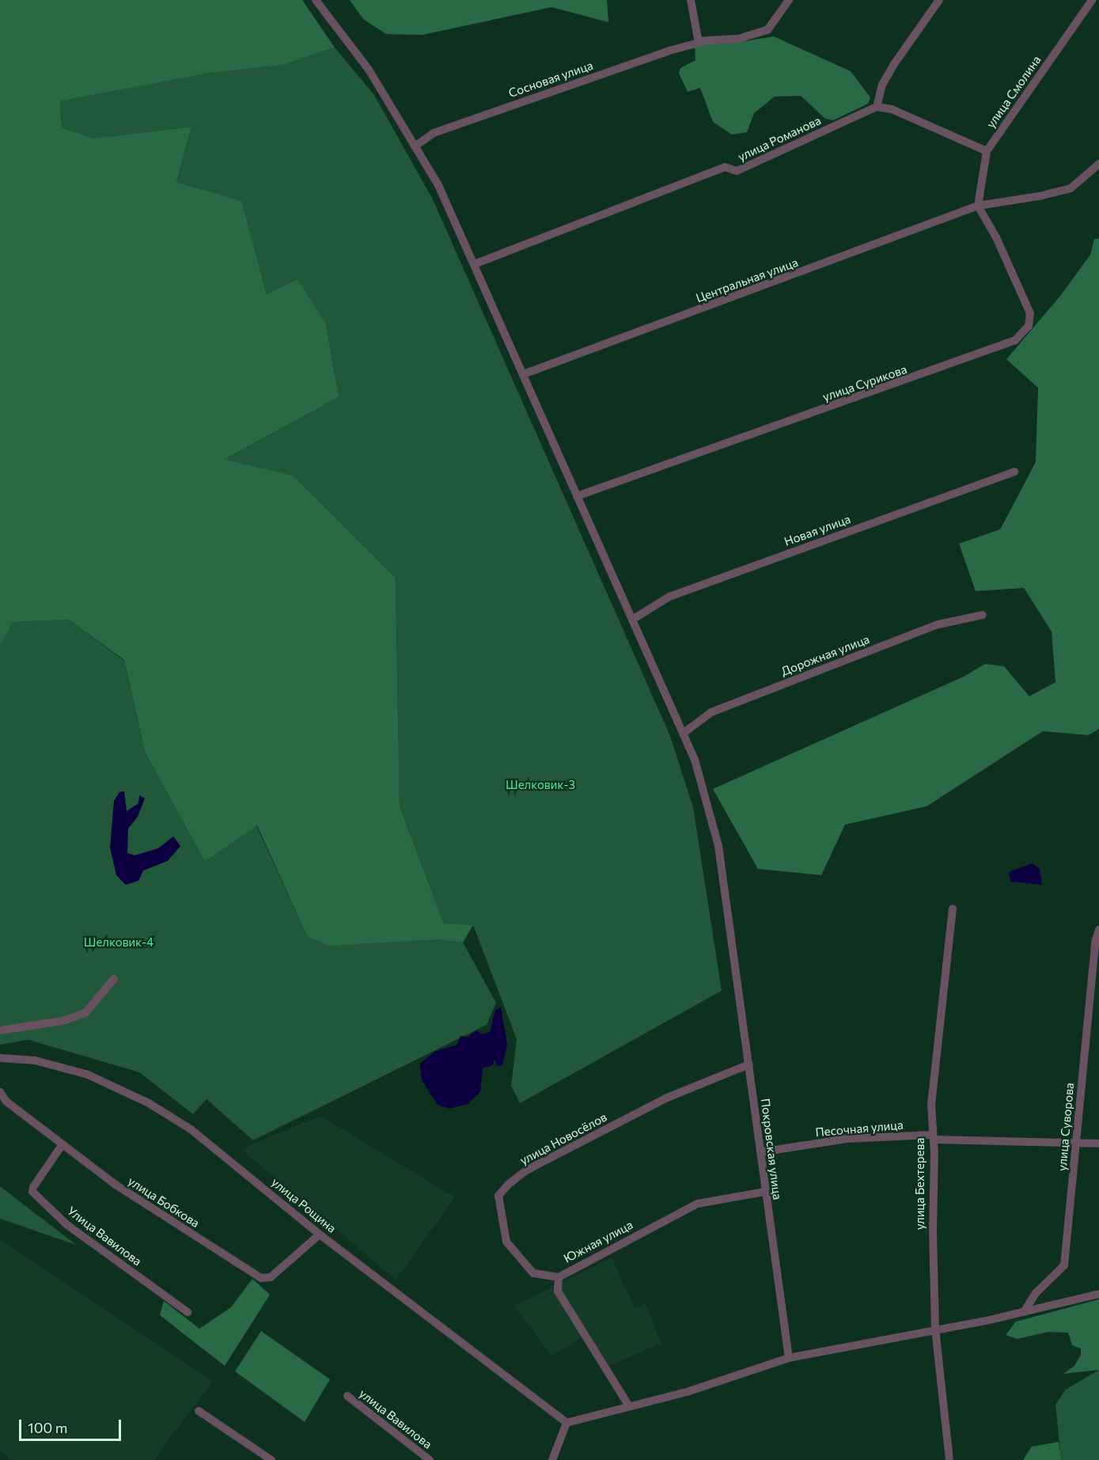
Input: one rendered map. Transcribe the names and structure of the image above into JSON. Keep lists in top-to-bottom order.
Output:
{
  "streets": {
    "street": [
      "Сосновая улица",
      "улица Смолина",
      "улица Романова",
      "Центральная улица",
      "улица Сурикова",
      "Новая улица",
      "Дорожная улица",
      "улица Суворова",
      "Песочная улица",
      "улица Новосёлов",
      "Покровская улица",
      "улица Бехтерева",
      "улица Бобкова",
      "улица Рощина",
      "Улица Вавилова",
      "Южная улица",
      "улица Вавилова"
    ]
  },
  "crossings": [
    ["Сосновая улица", "Покровская улица"],
    ["улица Смолина", "Центральная улица"],
    ["улица Смолина", "улица Сурикова"],
    ["улица Романова", "Покровская улица"],
    ["Центральная улица", "улица Сурикова"],
    ["Центральная улица", "Покровская улица"],
    ["улица Сурикова", "Покровская улица"],
    ["Новая улица", "Покровская улица"],
    ["Дорожная улица", "Покровская улица"],
    ["улица Суворова", "Песочная улица"],
    ["Песочная улица", "Покровская улица"],
    ["Песочная улица", "улица Бехтерева"],
    ["улица Новосёлов", "Покровская улица"],
    ["улица Новосёлов", "Южная улица"],
    ["Покровская улица", "Южная улица"],
    ["улица Бобкова", "улица Рощина"],
    ["улица Бобкова", "Улица Вавилова"]
  ],
  "parks": ["Шелковик-3", "Шелковик-4"],
  "scale_bar": "100 m"
}
